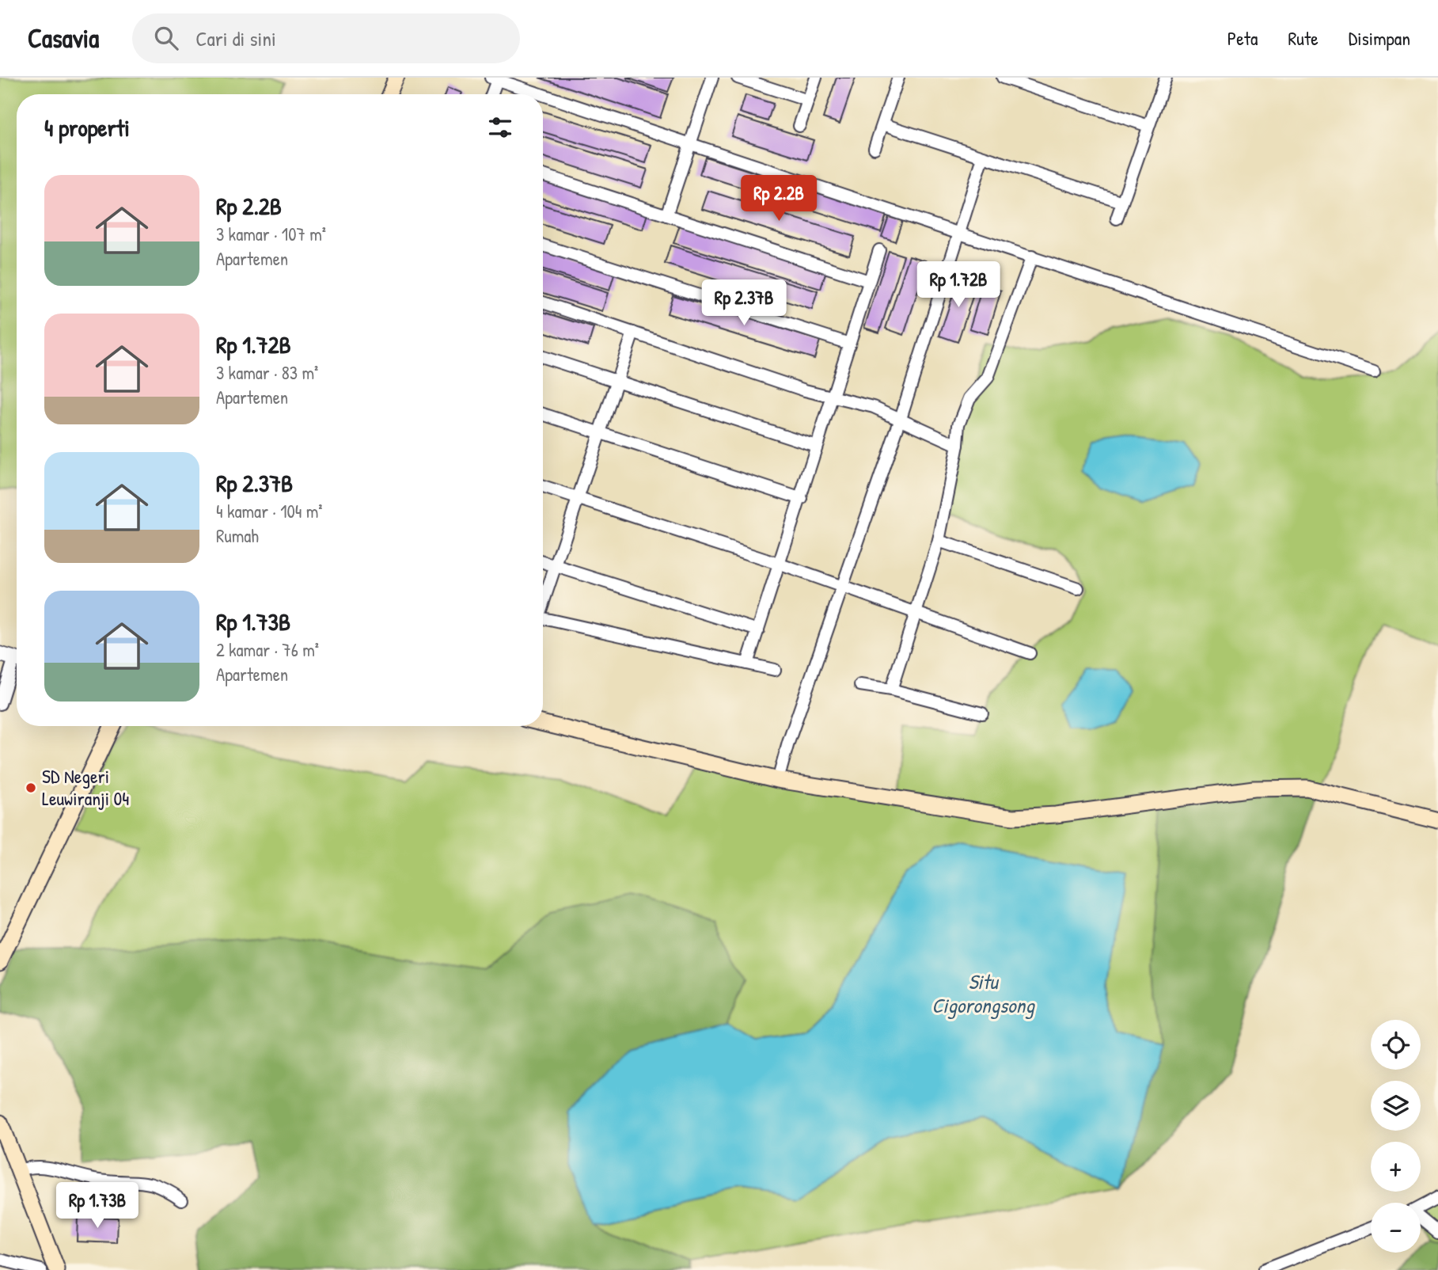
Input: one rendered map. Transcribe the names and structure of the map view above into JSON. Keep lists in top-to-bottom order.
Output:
{
  "water": ["Situ Cigorongsong"],
  "places": ["SD Negeri Leuwiranji 04"],
  "page": {
    "header": "Casavia",
    "search": "Cari di sini",
    "nav": ["Peta", "Rute", "Disimpan"],
    "heading": "4 properti",
    "list": [
      {
        "name": "Rp 2.2B",
        "note": "3 kamar · 107 m² · Apartemen"
      },
      {
        "name": "Rp 1.72B",
        "note": "3 kamar · 83 m² · Apartemen"
      },
      {
        "name": "Rp 2.37B",
        "note": "4 kamar · 104 m² · Rumah"
      },
      {
        "name": "Rp 1.73B",
        "note": "2 kamar · 76 m² · Apartemen"
      }
    ],
    "price": [
      "Rp 2.2B",
      "Rp 1.72B",
      "Rp 2.37B",
      "Rp 1.73B"
    ],
    "map_buttons": ["+", "−"]
  }
}
